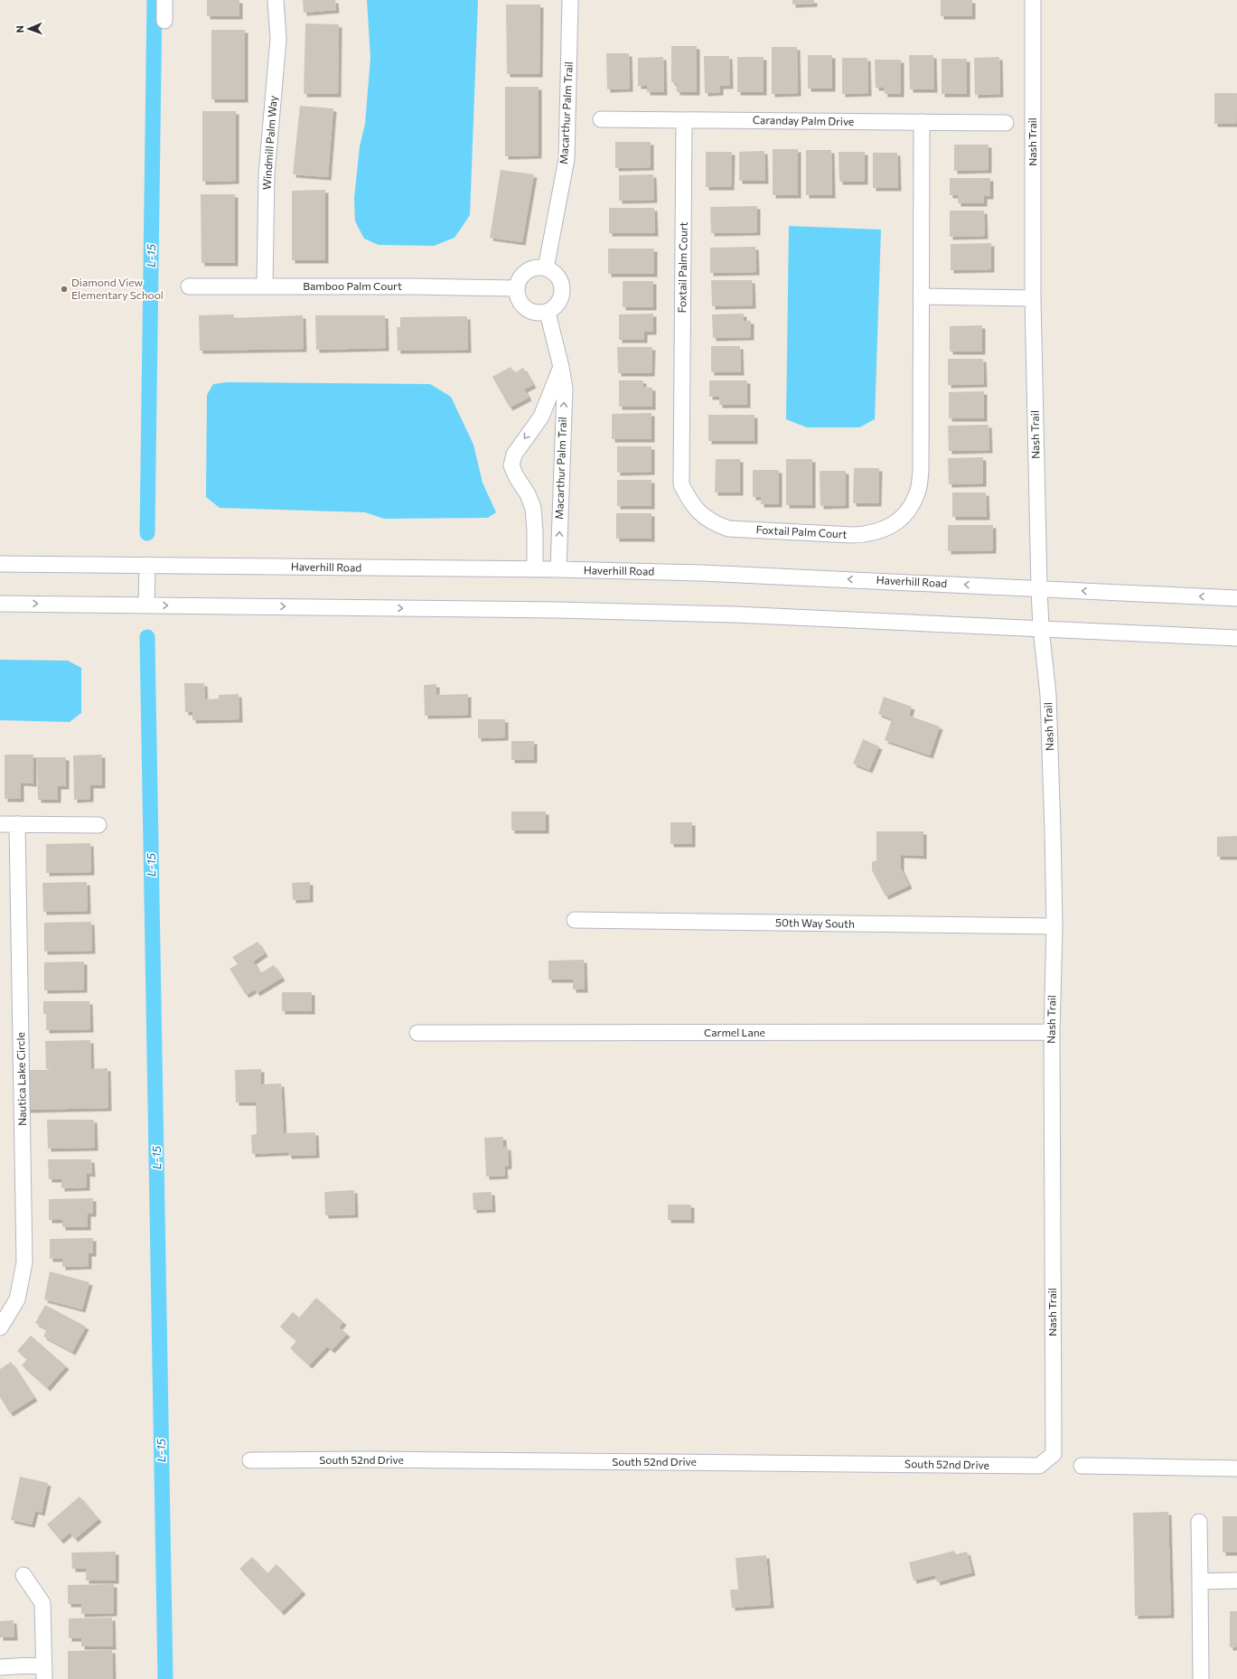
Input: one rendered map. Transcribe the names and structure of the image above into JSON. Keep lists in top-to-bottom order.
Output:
{
  "streets": {
    "street": [
      "Macarthur Palm Trail",
      "Caranday Palm Drive",
      "Nash Trail",
      "Windmill Palm Way",
      "Foxtail Palm Court",
      "Bamboo Palm Court",
      "Haverhill Road",
      "50th Way South",
      "Carmel Lane",
      "Nautica Lake Circle",
      "South 52nd Drive"
    ]
  },
  "crossings": [
    ["Macarthur Palm Trail", "Bamboo Palm Court"],
    ["Macarthur Palm Trail", "Haverhill Road"],
    ["Caranday Palm Drive", "Foxtail Palm Court"],
    ["Nash Trail", "Haverhill Road"],
    ["Nash Trail", "50th Way South"],
    ["Nash Trail", "Carmel Lane"],
    ["Nash Trail", "South 52nd Drive"],
    ["Windmill Palm Way", "Bamboo Palm Court"]
  ],
  "water": ["L-15"],
  "places": ["Diamond View Elementary School"],
  "north": "left"
}
